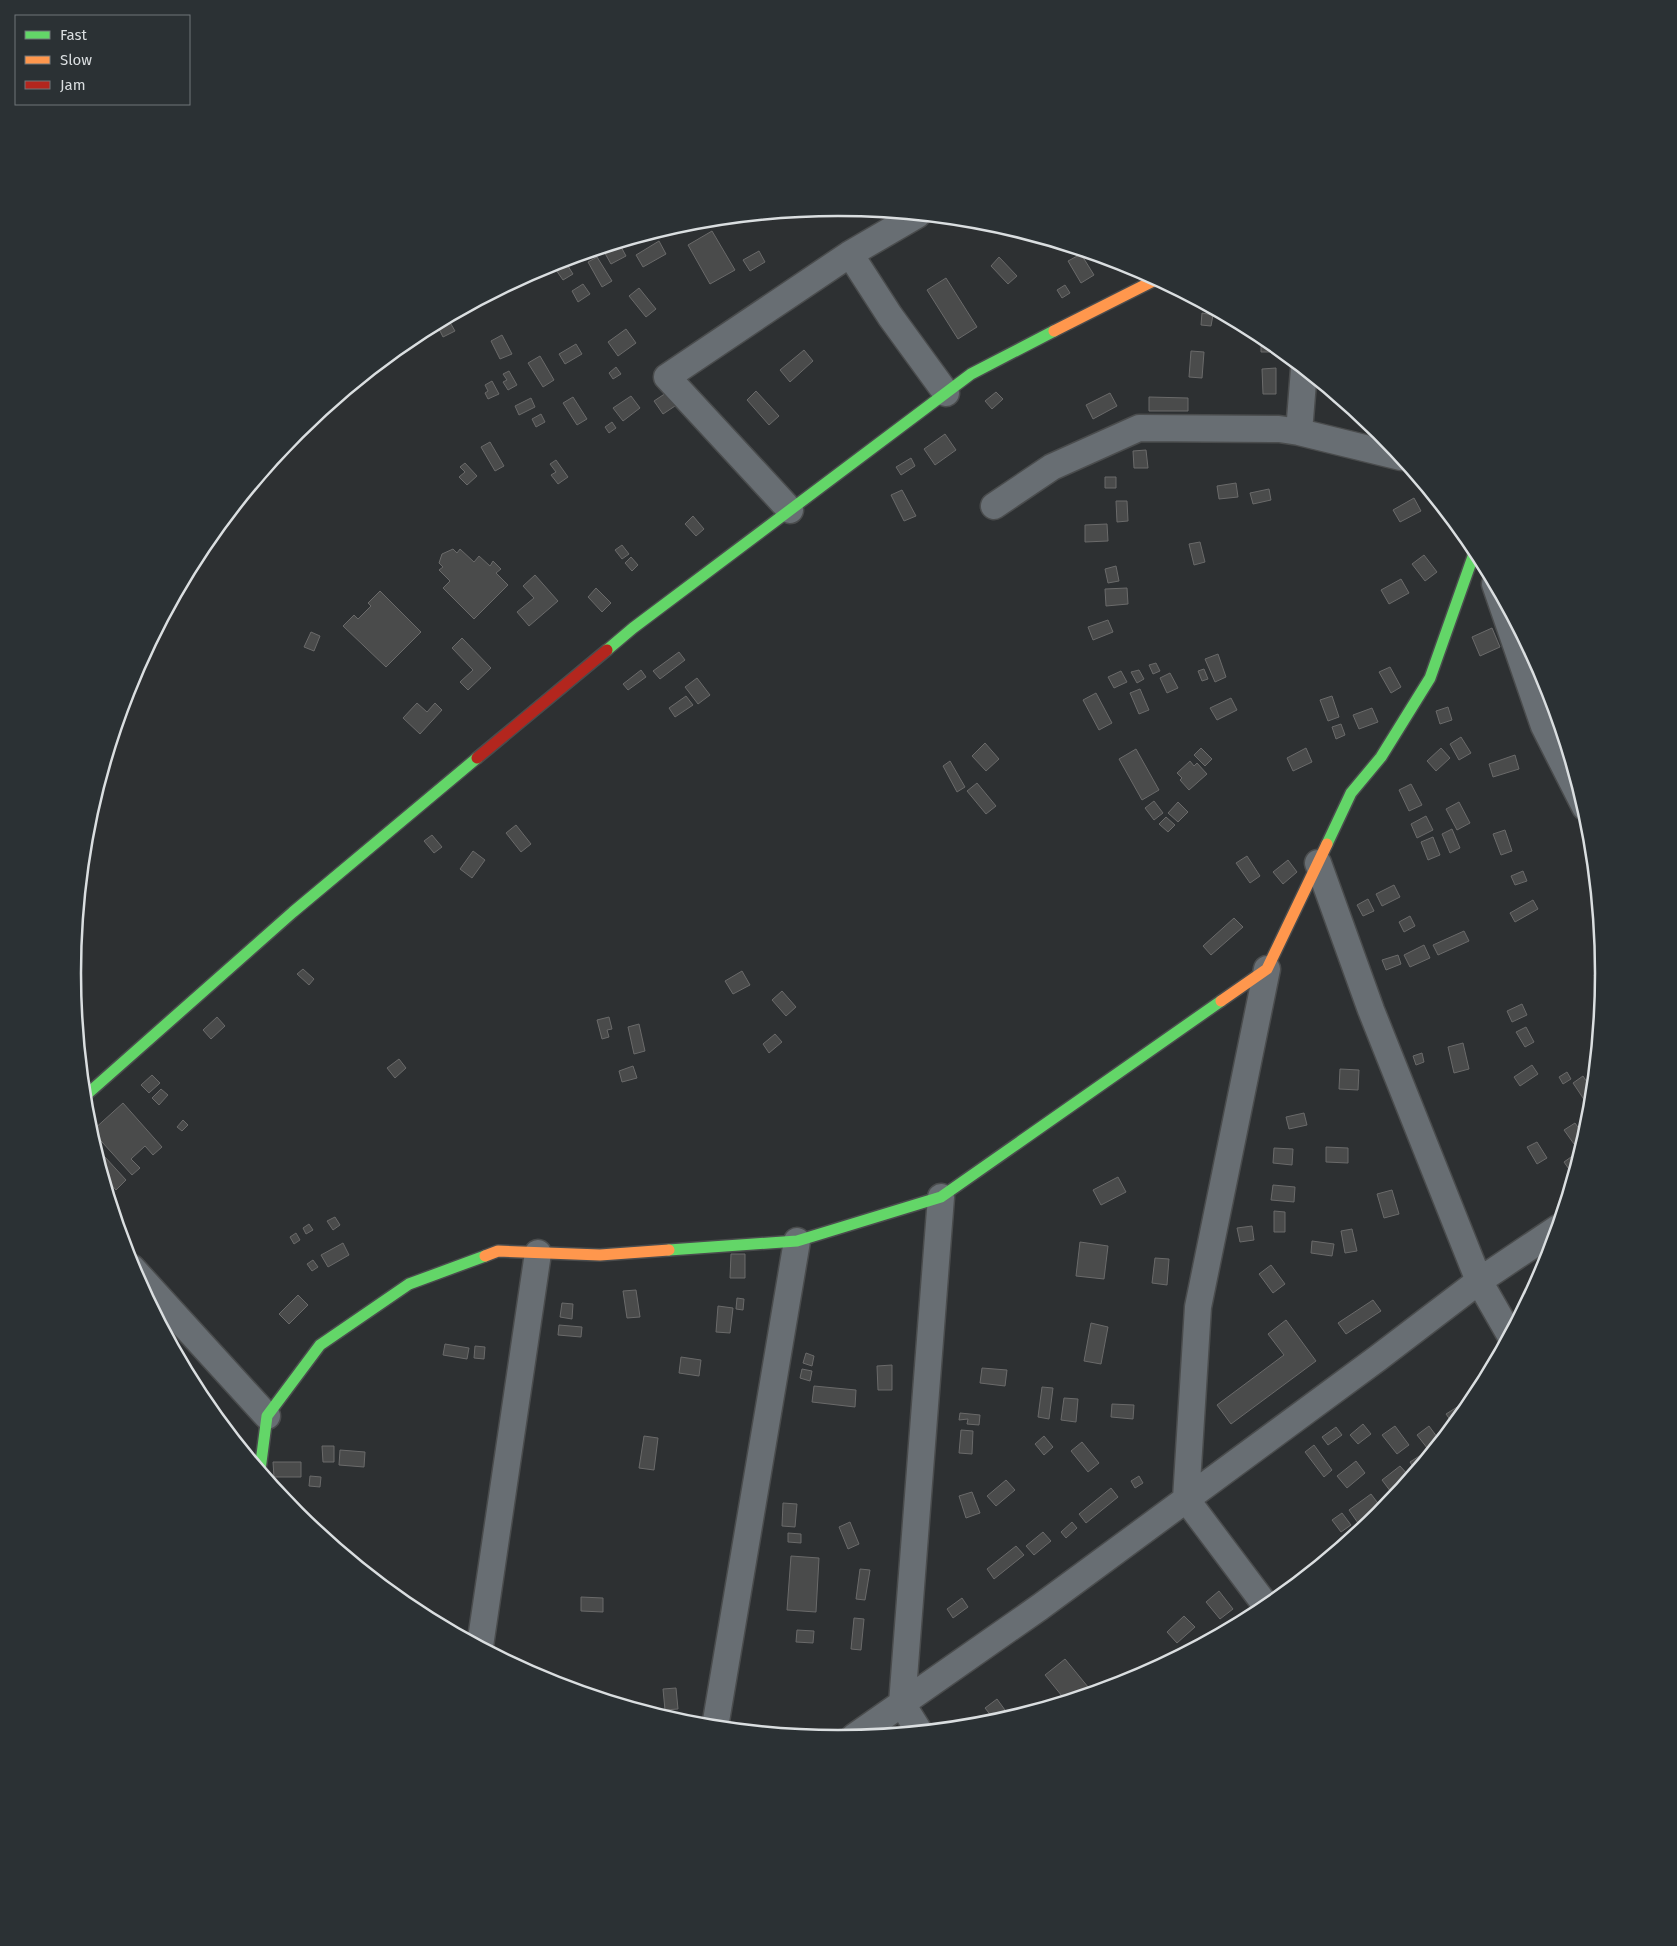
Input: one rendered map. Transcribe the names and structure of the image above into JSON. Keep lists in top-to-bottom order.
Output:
{
  "legend": ["Fast", "Slow", "Jam"]
}
